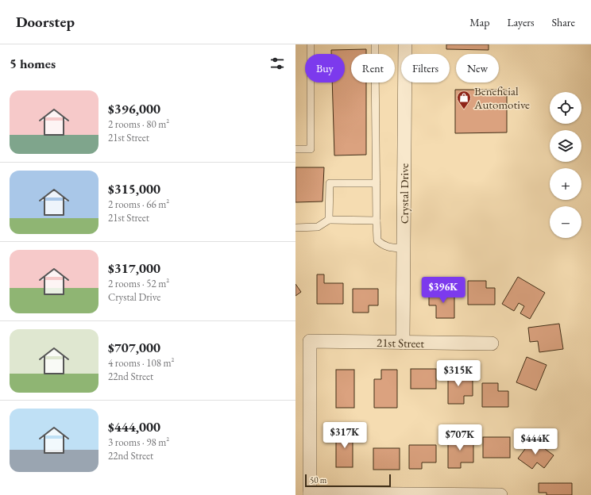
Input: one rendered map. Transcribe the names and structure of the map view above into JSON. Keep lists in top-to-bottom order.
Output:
{
  "streets": {
    "street": ["Crystal Drive", "21st Street"]
  },
  "crossings": [
    ["Crystal Drive", "21st Street"]
  ],
  "places": {
    "shop": ["Beneficial Automotive"]
  },
  "scale_bar": "50 m",
  "page": {
    "header": "Doorstep",
    "nav": ["Map", "Layers", "Share"],
    "heading": "5 homes",
    "chip": [
      "Buy",
      "Rent",
      "Filters",
      "New"
    ],
    "list": [
      {
        "name": "$396,000",
        "note": "2 rooms · 80 m² · 21st Street"
      },
      {
        "name": "$315,000",
        "note": "2 rooms · 66 m² · 21st Street"
      },
      {
        "name": "$317,000",
        "note": "2 rooms · 52 m² · Crystal Drive"
      },
      {
        "name": "$707,000",
        "note": "4 rooms · 108 m² · 22nd Street"
      },
      {
        "name": "$444,000",
        "note": "3 rooms · 98 m² · 22nd Street"
      }
    ],
    "map_buttons": ["+", "−"],
    "price": [
      "$396K",
      "$315K",
      "$317K",
      "$707K",
      "$444K"
    ],
    "scale": "50 m"
  }
}
